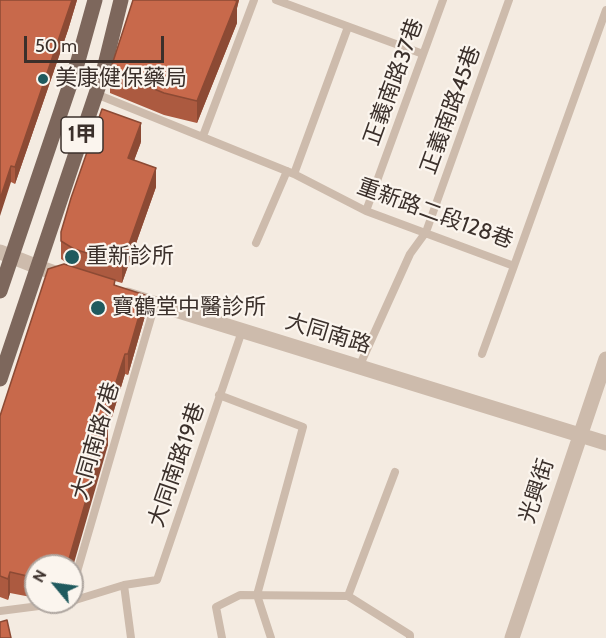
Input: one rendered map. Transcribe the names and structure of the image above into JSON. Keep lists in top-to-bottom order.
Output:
{
  "streets": {
    "main road": ["1甲"],
    "street": ["大同南路", "光興街"],
    "lane": [
      "正義南路37巷",
      "正義南路45巷",
      "重新路二段128巷",
      "大同南路7巷",
      "大同南路19巷"
    ]
  },
  "crossings": [
    ["正義南路37巷", "重新路二段128巷"],
    ["正義南路45巷", "重新路二段128巷"],
    ["正義南路45巷", "大同南路"],
    ["1甲", "重新路二段128巷"],
    ["大同南路", "大同南路7巷"],
    ["大同南路", "大同南路19巷"],
    ["大同南路", "光興街"]
  ],
  "places": ["美康健保藥局", "重新診所", "寶鶴堂中醫診所"],
  "scale_bar": "50 m",
  "north": "top left"
}
